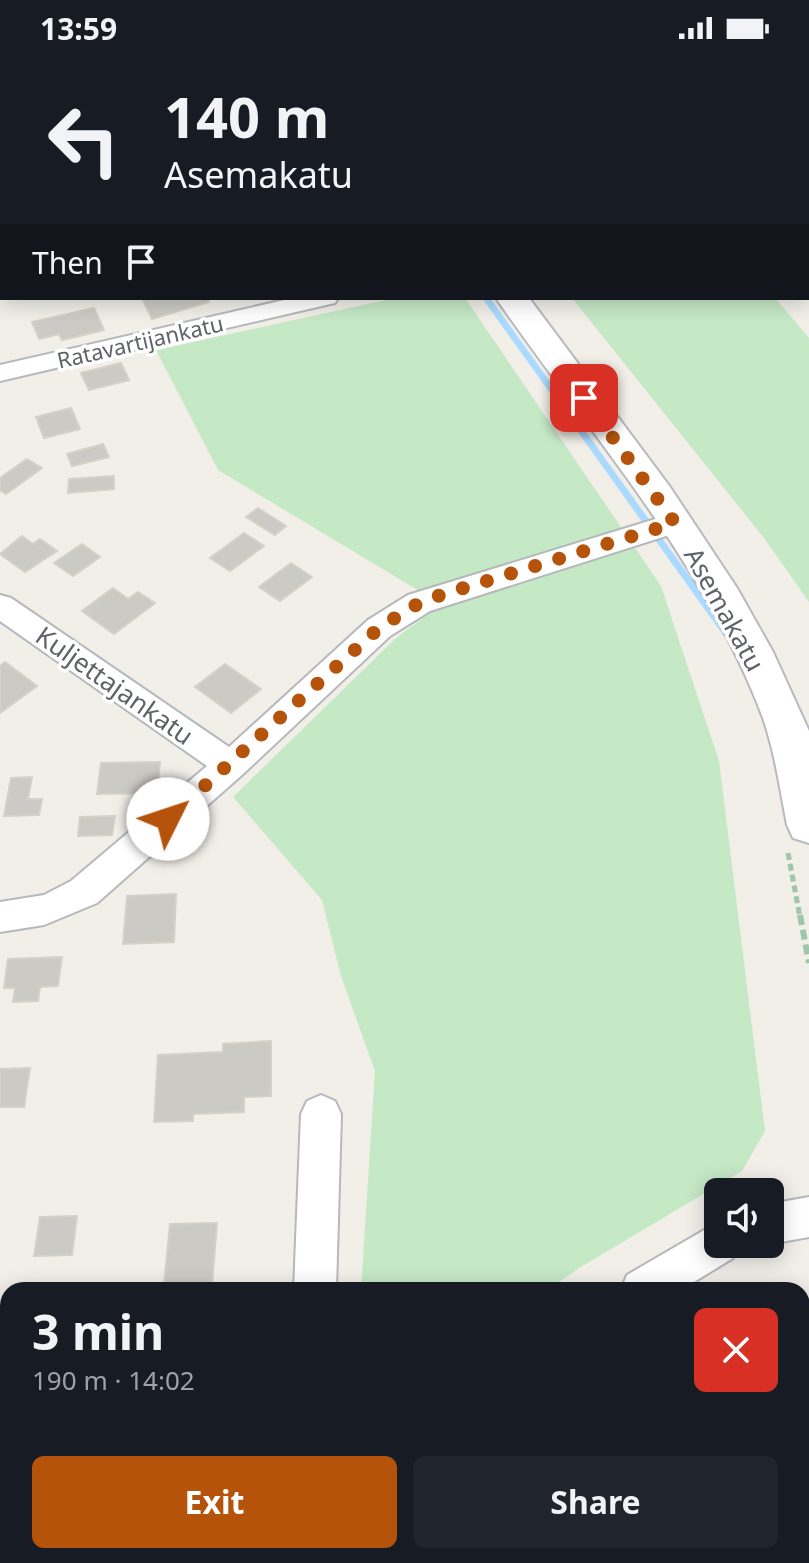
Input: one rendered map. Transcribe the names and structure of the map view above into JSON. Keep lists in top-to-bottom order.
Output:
{
  "streets": {
    "street": ["Ratavartijankatu", "Asemakatu", "Kuljettajankatu"]
  },
  "page": {
    "status": "13:59",
    "turn": ["140 m", "Asemakatu"],
    "then": "Then",
    "heading": ["3 min", "190 m · 14:02"],
    "buttons": ["Exit", "Share"]
  }
}
